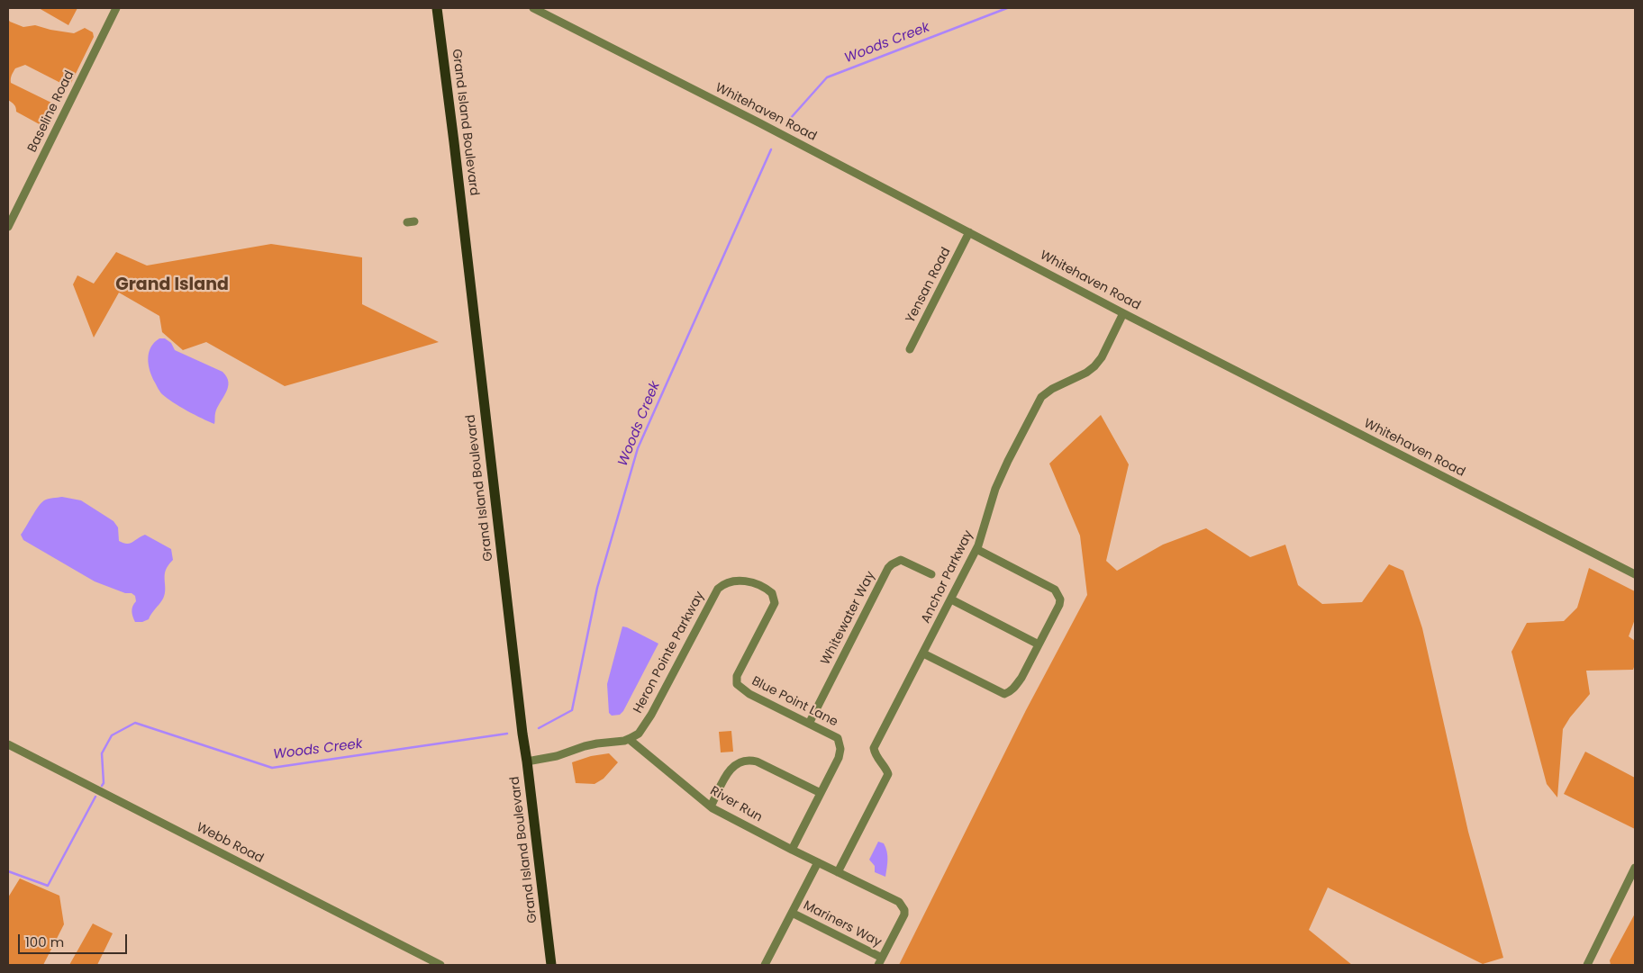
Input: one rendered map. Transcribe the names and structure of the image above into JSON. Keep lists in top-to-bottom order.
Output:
{
  "streets": {
    "main road": ["Grand Island Boulevard"],
    "street": [
      "Baseline Road",
      "Whitehaven Road",
      "Yensan Road",
      "Anchor Parkway",
      "Whitewater Way",
      "Heron Pointe Parkway",
      "Blue Point Lane",
      "River Run",
      "Webb Road",
      "Mariners Way"
    ]
  },
  "crossings": [
    ["Whitehaven Road", "Yensan Road"],
    ["Whitehaven Road", "Anchor Parkway"],
    ["Anchor Parkway", "River Run"],
    ["Whitewater Way", "Blue Point Lane"],
    ["Heron Pointe Parkway", "Blue Point Lane"],
    ["Heron Pointe Parkway", "River Run"],
    ["Blue Point Lane", "River Run"],
    ["River Run", "Mariners Way"]
  ],
  "districts": ["Grand Island"],
  "water": ["Woods Creek"],
  "scale_bar": "100 m"
}
